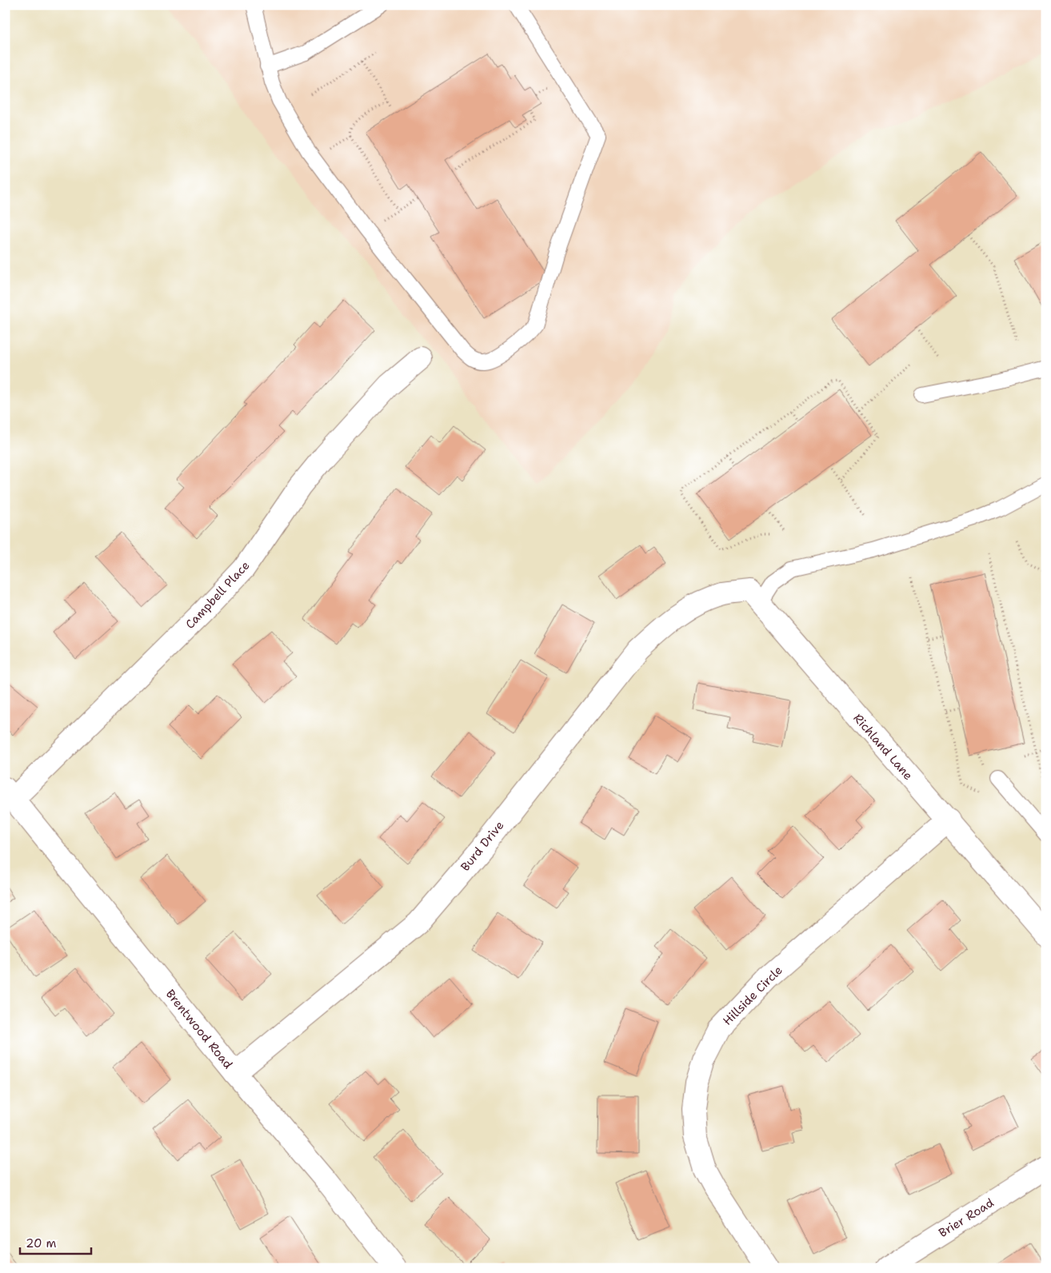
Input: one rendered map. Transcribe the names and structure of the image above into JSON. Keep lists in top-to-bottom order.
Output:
{
  "streets": {
    "street": [
      "Campbell Place",
      "Richland Lane",
      "Burd Drive",
      "Hillside Circle",
      "Brentwood Road",
      "Brier Road"
    ]
  },
  "crossings": [
    ["Campbell Place", "Brentwood Road"],
    ["Richland Lane", "Burd Drive"],
    ["Richland Lane", "Hillside Circle"],
    ["Burd Drive", "Brentwood Road"]
  ],
  "scale_bar": "20 m"
}
